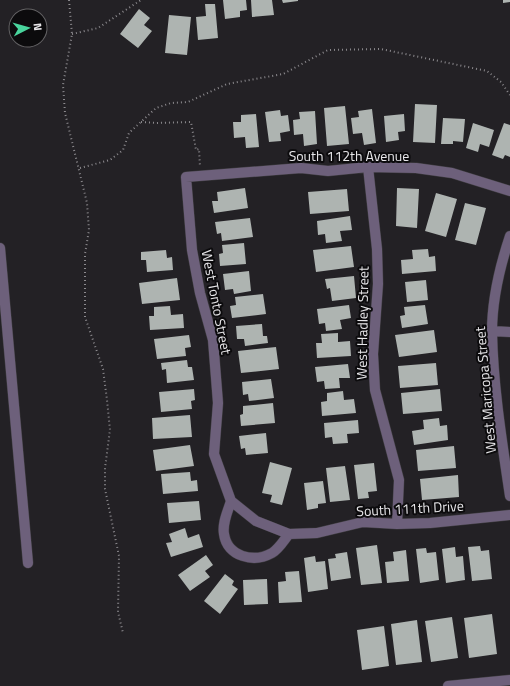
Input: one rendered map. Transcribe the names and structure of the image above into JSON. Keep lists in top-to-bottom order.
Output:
{
  "streets": {
    "street": [
      "South 112th Avenue",
      "West Tonto Street",
      "West Hadley Street",
      "West Maricopa Street",
      "South 111th Drive"
    ]
  },
  "crossings": [
    ["South 112th Avenue", "West Tonto Street"],
    ["South 112th Avenue", "West Hadley Street"],
    ["West Tonto Street", "South 111th Drive"],
    ["West Hadley Street", "South 111th Drive"]
  ],
  "north": "right"
}
